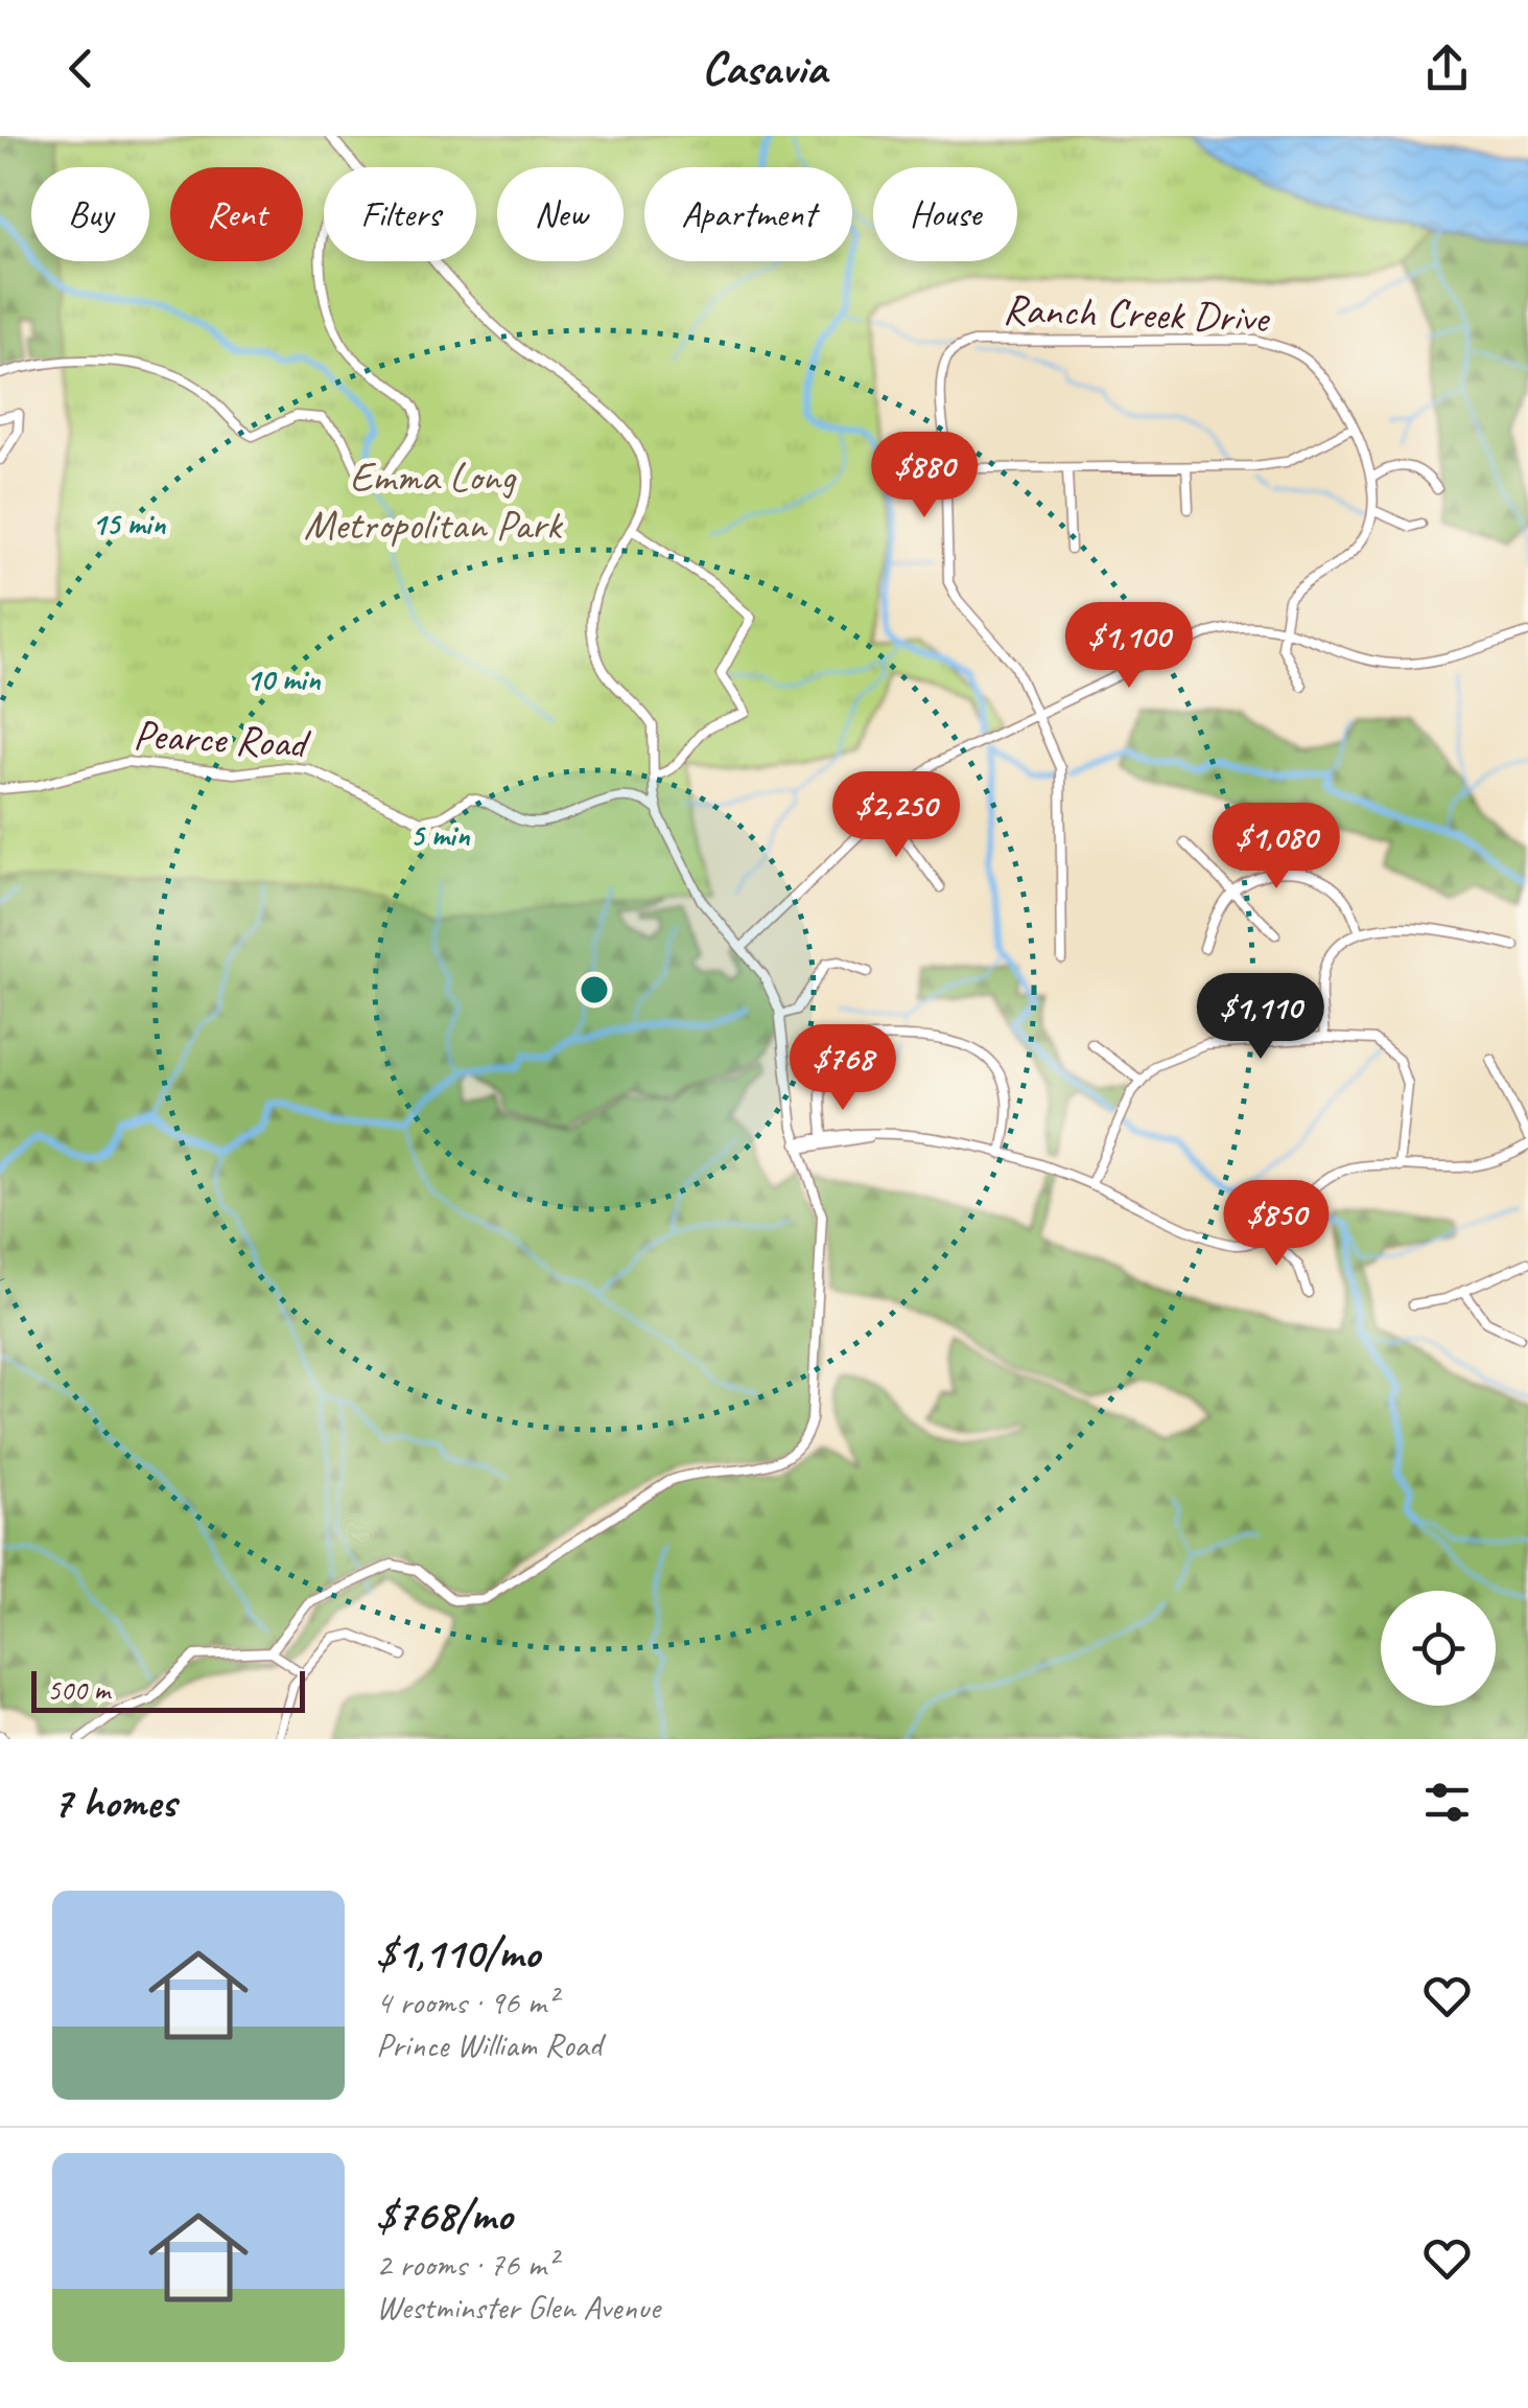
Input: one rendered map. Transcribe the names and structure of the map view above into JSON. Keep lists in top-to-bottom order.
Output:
{
  "streets": {
    "street": ["Ranch Creek Drive", "Pearce Road"]
  },
  "parks": ["Emma Long Metropolitan Park"],
  "scale_bar": "500 m",
  "page": {
    "header": "Casavia",
    "chip": [
      "Buy",
      "Rent",
      "Filters",
      "New",
      "Apartment",
      "House"
    ],
    "price": [
      "$880",
      "$1,100",
      "$2,250",
      "$1,080",
      "$1,110",
      "$768",
      "$850"
    ],
    "scale": "500 m",
    "heading": "7 homes",
    "list": [
      {
        "name": "$1,110/mo",
        "note": "4 rooms · 96 m² · Prince William Road"
      },
      {
        "name": "$768/mo",
        "note": "2 rooms · 76 m² · Westminster Glen Avenue"
      }
    ]
  },
  "rings": ["15 min", "10 min", "5 min"]
}
